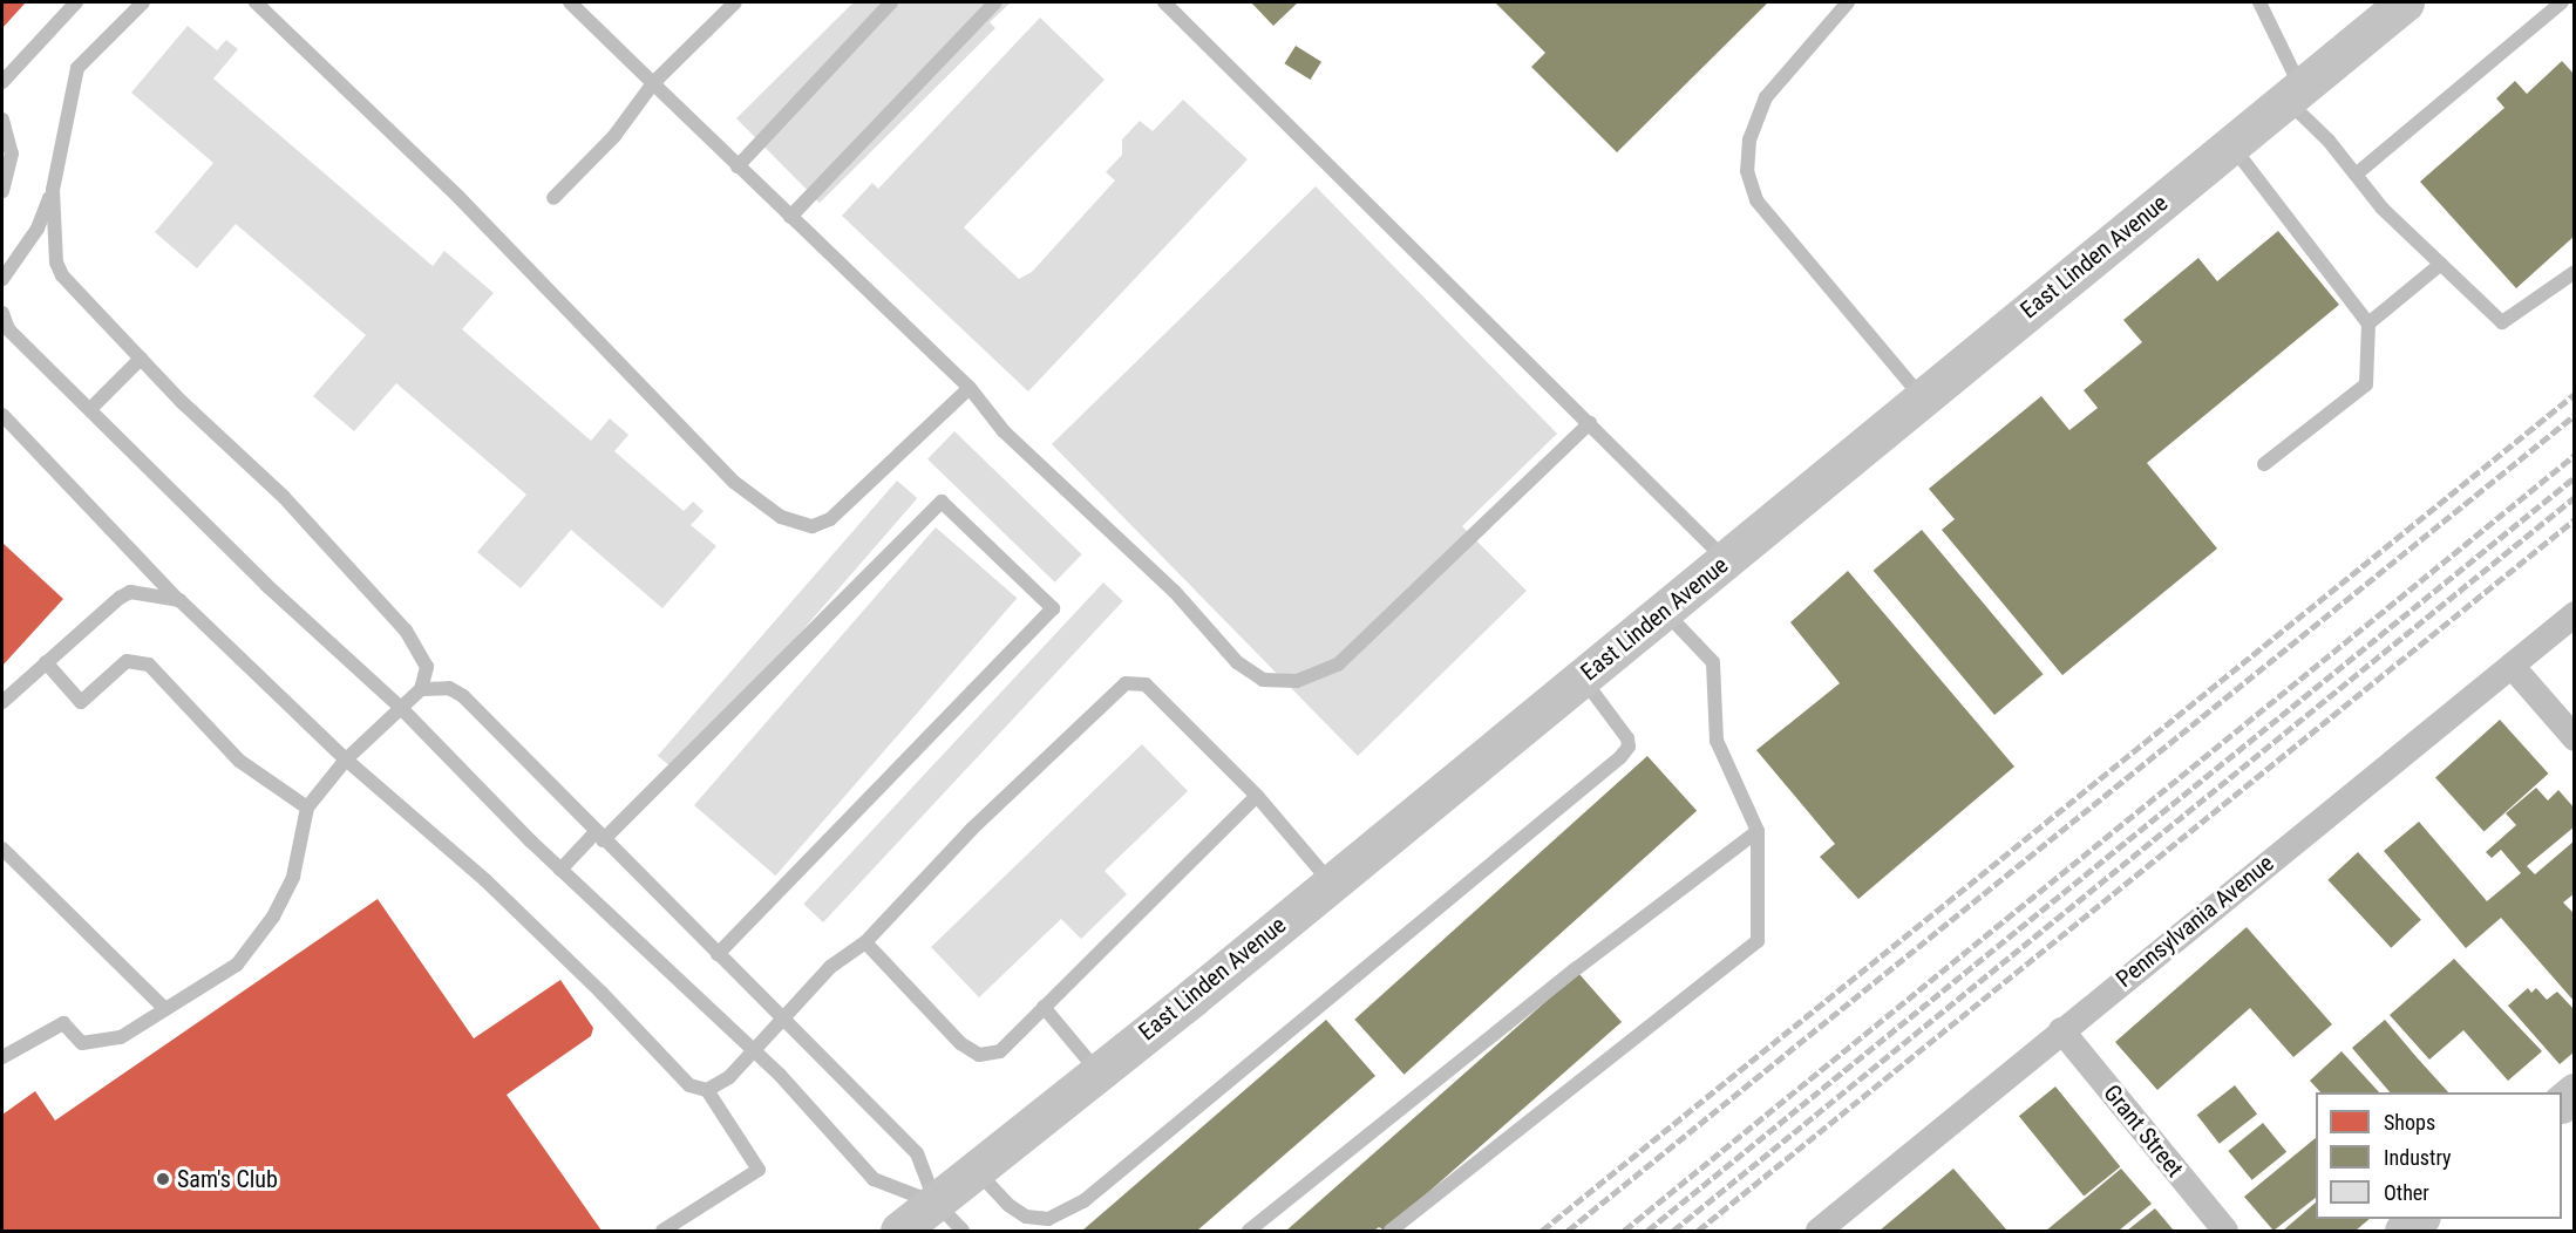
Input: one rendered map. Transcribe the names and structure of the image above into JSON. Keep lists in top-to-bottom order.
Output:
{
  "streets": {
    "street": ["East Linden Avenue", "Pennsylvania Avenue", "Grant Street"]
  },
  "crossings": [
    ["Pennsylvania Avenue", "Grant Street"]
  ],
  "places": ["Sam's Club"],
  "legend": ["Shops", "Industry", "Other"]
}
